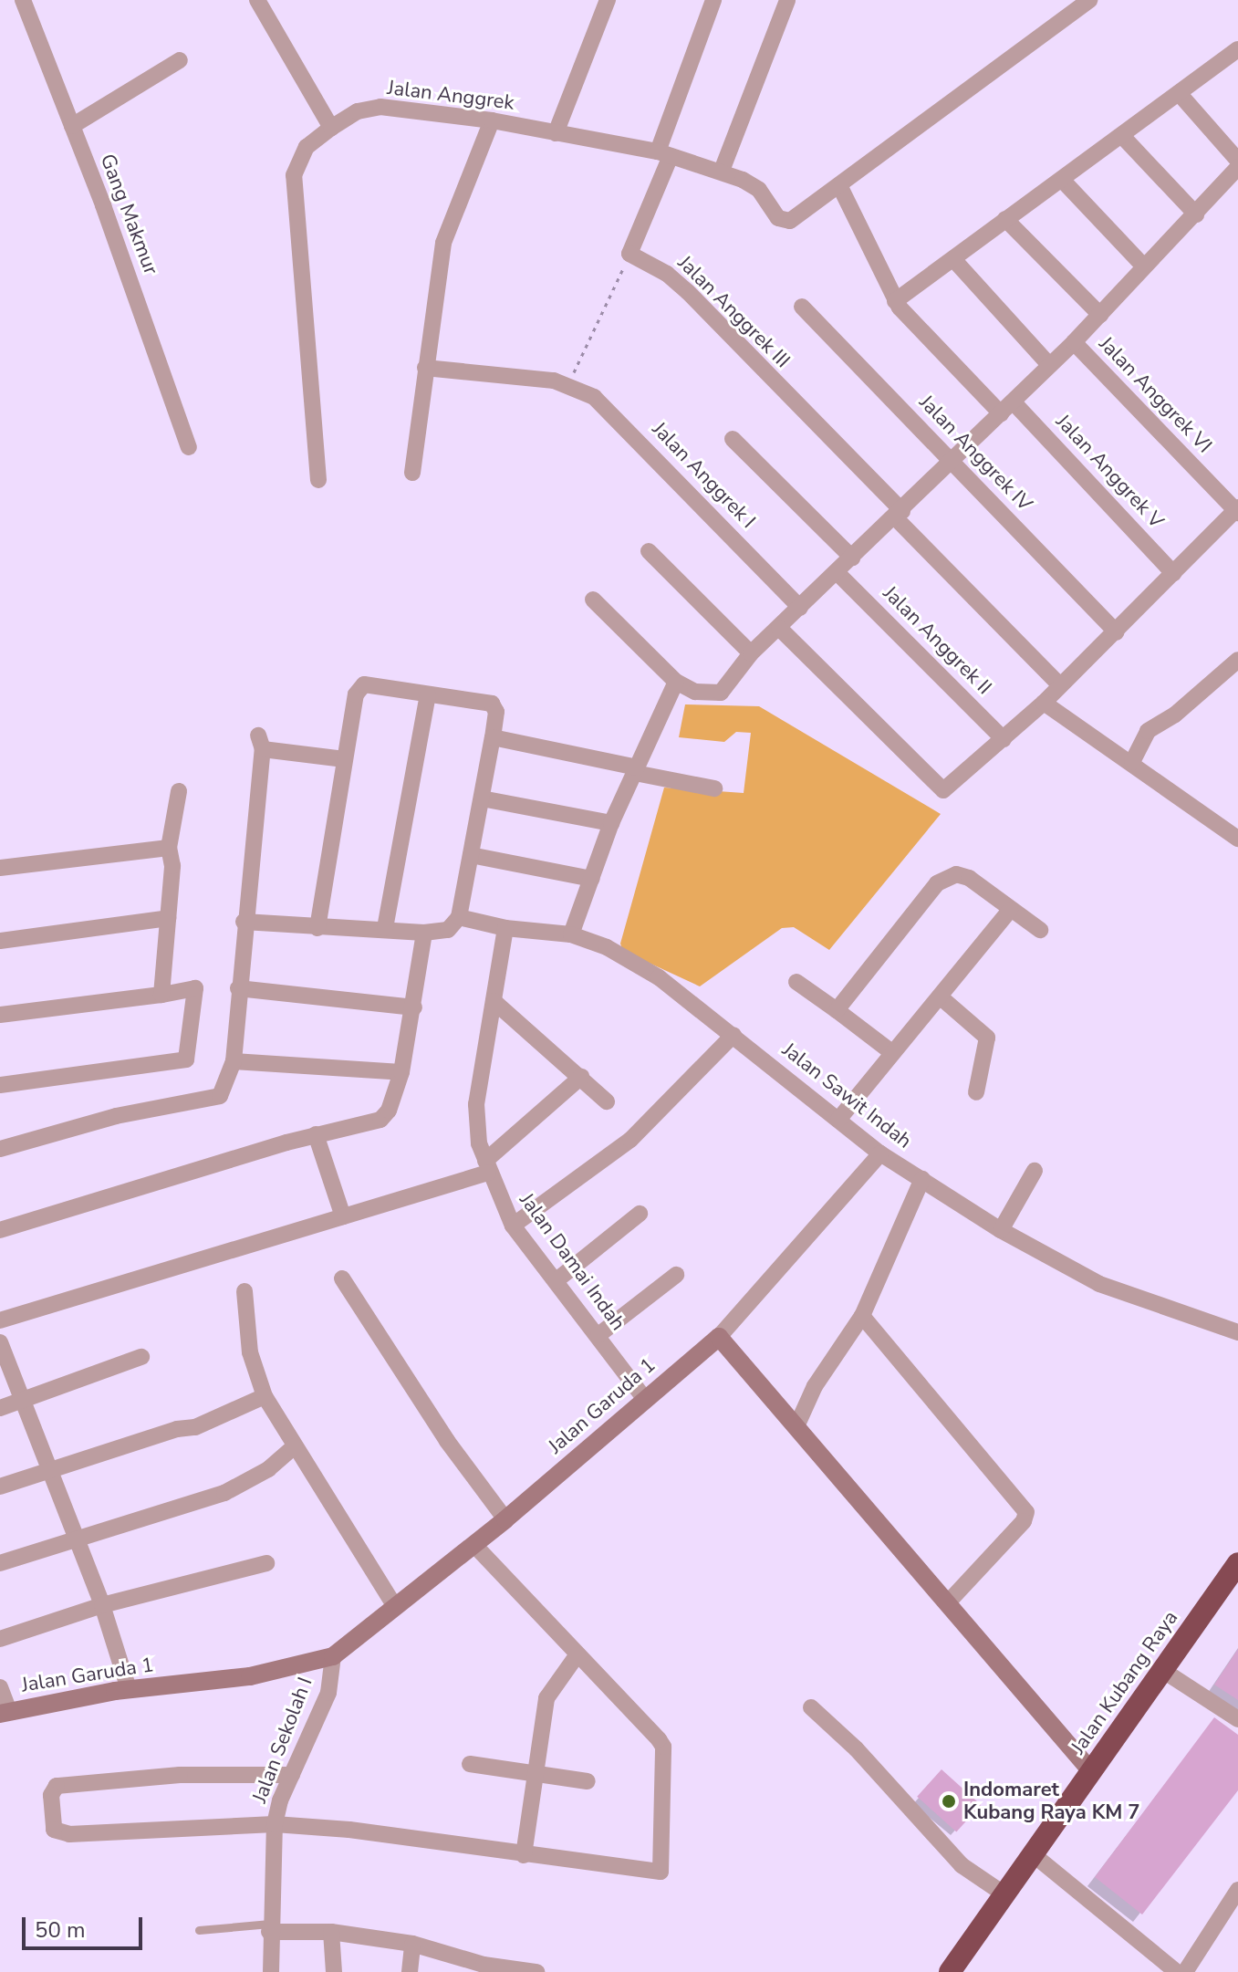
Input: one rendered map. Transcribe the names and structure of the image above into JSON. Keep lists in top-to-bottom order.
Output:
{
  "streets": {
    "highway": ["Jalan Kubang Raya"],
    "street": [
      "Jalan Anggrek",
      "Gang Makmur",
      "Jalan Anggrek III",
      "Jalan Anggrek VI",
      "Jalan Anggrek IV",
      "Jalan Anggrek V",
      "Jalan Anggrek I",
      "Jalan Anggrek II",
      "Jalan Sawit Indah",
      "Jalan Damai Indah",
      "Jalan Garuda 1",
      "Jalan Sekolah I"
    ]
  },
  "crossings": [
    ["Jalan Anggrek", "Jalan Anggrek V"],
    ["Jalan Sawit Indah", "Jalan Damai Indah"],
    ["Jalan Damai Indah", "Jalan Garuda 1"],
    ["Jalan Garuda 1", "Jalan Sekolah I"]
  ],
  "places": ["Indomaret Kubang Raya KM 7"],
  "scale_bar": "50 m"
}
